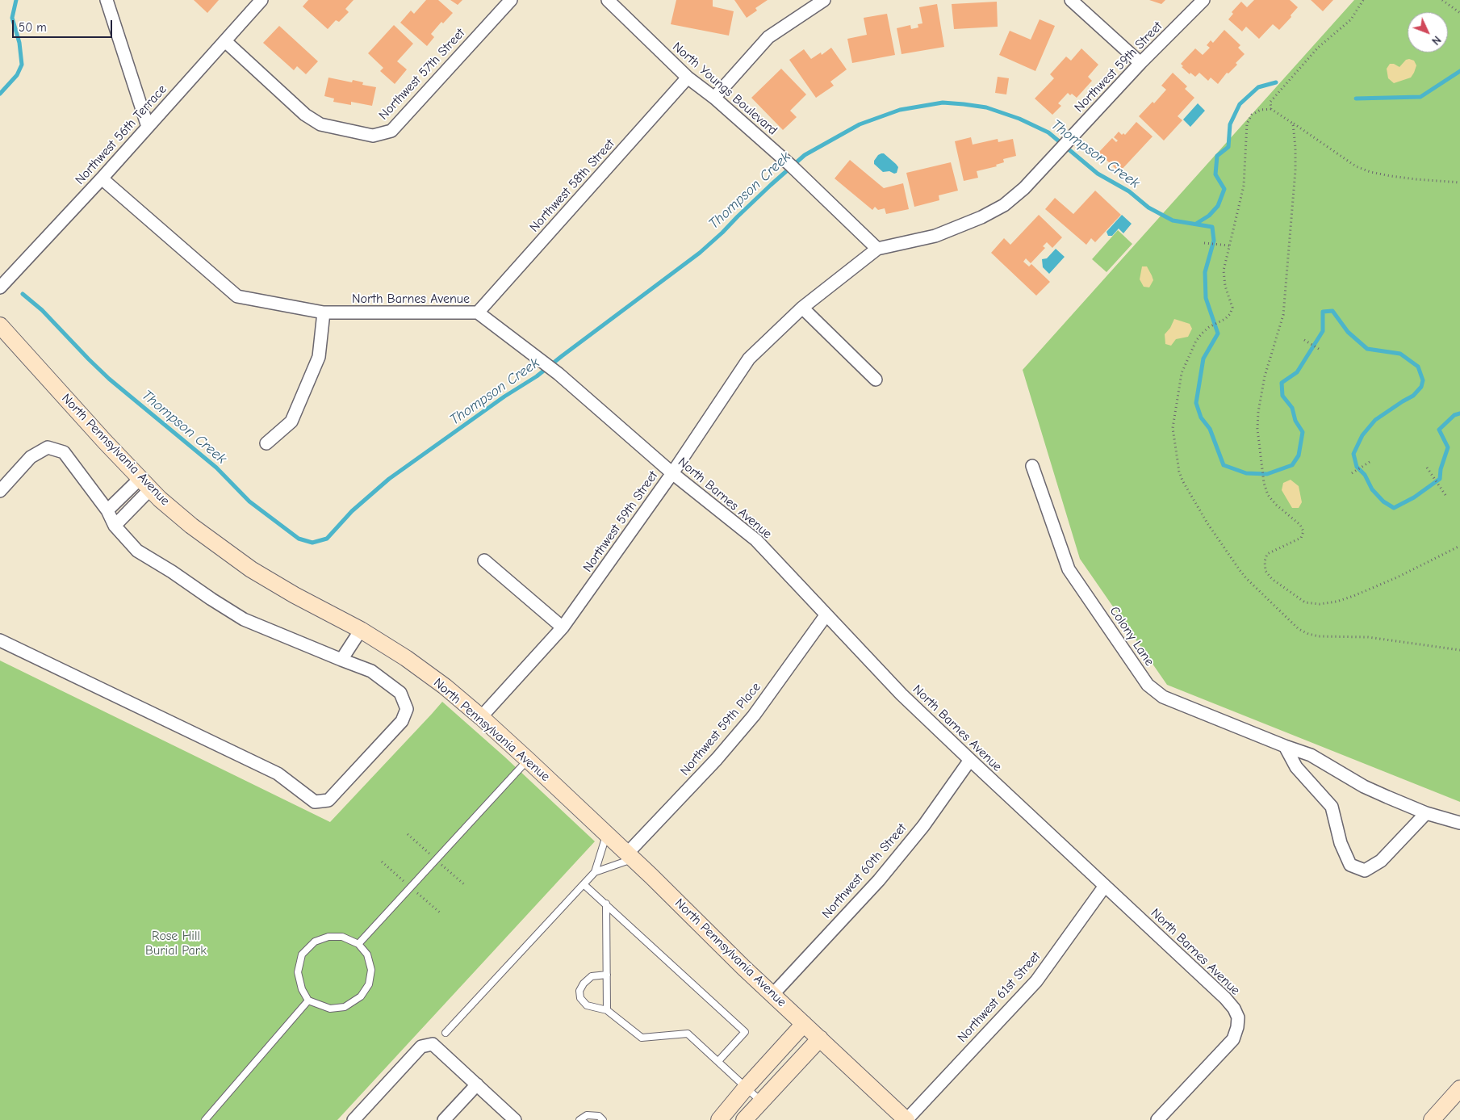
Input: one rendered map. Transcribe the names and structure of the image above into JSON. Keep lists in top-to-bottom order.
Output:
{
  "streets": {
    "main road": ["North Pennsylvania Avenue"],
    "street": [
      "Northwest 59th Street",
      "Northwest 57th Street",
      "North Youngs Boulevard",
      "Northwest 56th Terrace",
      "Northwest 58th Street",
      "North Barnes Avenue",
      "Colony Lane",
      "Northwest 59th Place",
      "Northwest 60th Street",
      "Northwest 61st Street"
    ]
  },
  "crossings": [
    ["Northwest 59th Street", "North Youngs Boulevard"],
    ["Northwest 59th Street", "North Barnes Avenue"],
    ["Northwest 59th Street", "North Pennsylvania Avenue"],
    ["Northwest 57th Street", "Northwest 56th Terrace"],
    ["North Youngs Boulevard", "Northwest 58th Street"],
    ["Northwest 56th Terrace", "North Barnes Avenue"],
    ["Northwest 58th Street", "North Barnes Avenue"],
    ["North Barnes Avenue", "Northwest 59th Place"],
    ["North Barnes Avenue", "Northwest 60th Street"],
    ["North Barnes Avenue", "Northwest 61st Street"],
    ["North Pennsylvania Avenue", "Northwest 59th Place"],
    ["North Pennsylvania Avenue", "Northwest 60th Street"],
    ["North Pennsylvania Avenue", "Northwest 61st Street"]
  ],
  "water": ["Thompson Creek"],
  "parks": ["Rose Hill Burial Park"],
  "scale_bar": "50 m",
  "north": "bottom right"
}
